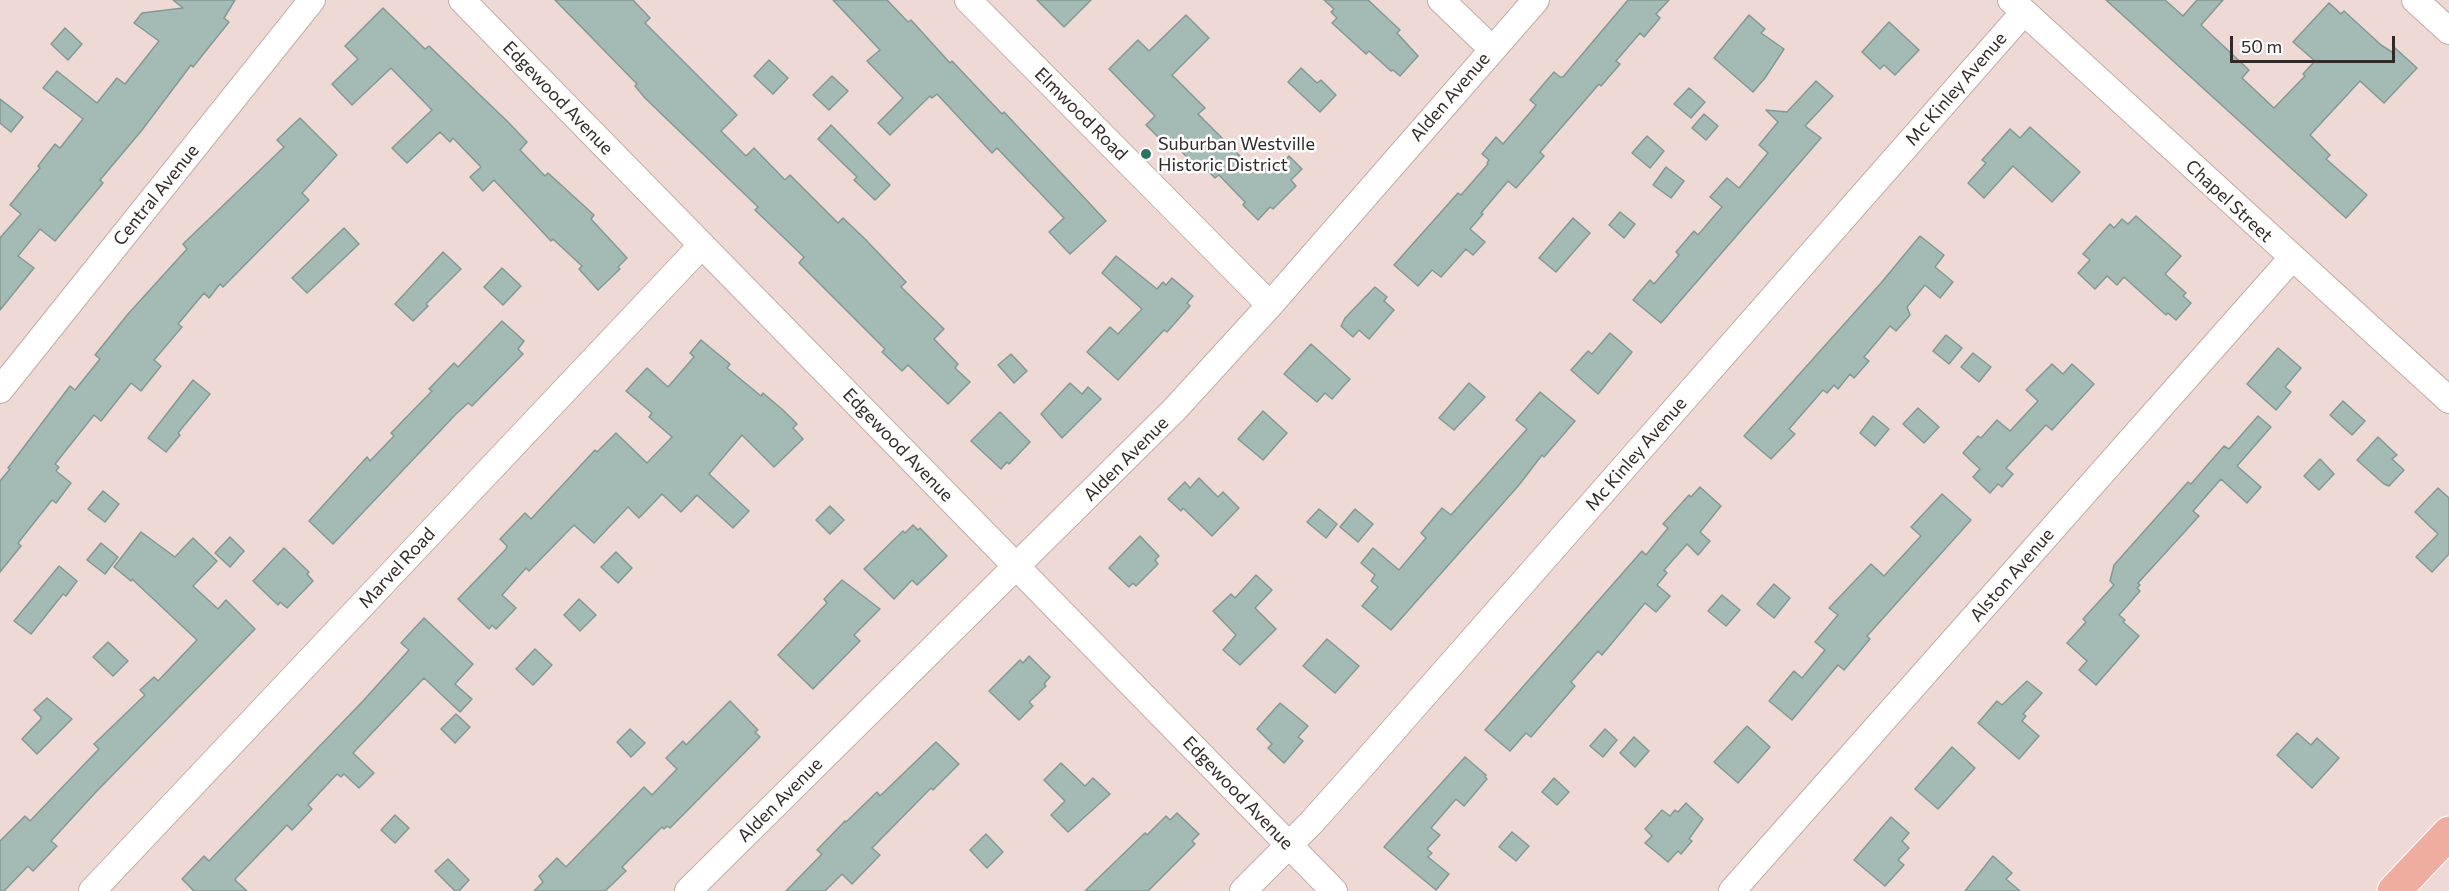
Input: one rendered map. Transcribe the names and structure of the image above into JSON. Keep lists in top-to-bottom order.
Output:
{
  "streets": {
    "street": [
      "Mc Kinley Avenue",
      "Alden Avenue",
      "Edgewood Avenue",
      "Elmwood Road",
      "Central Avenue",
      "Chapel Street",
      "Marvel Road",
      "Alston Avenue"
    ]
  },
  "crossings": [
    ["Mc Kinley Avenue", "Edgewood Avenue"],
    ["Mc Kinley Avenue", "Chapel Street"],
    ["Alden Avenue", "Edgewood Avenue"],
    ["Alden Avenue", "Elmwood Road"],
    ["Edgewood Avenue", "Marvel Road"],
    ["Chapel Street", "Alston Avenue"]
  ],
  "places": ["Suburban Westville Historic District"],
  "scale_bar": "50 m"
}
